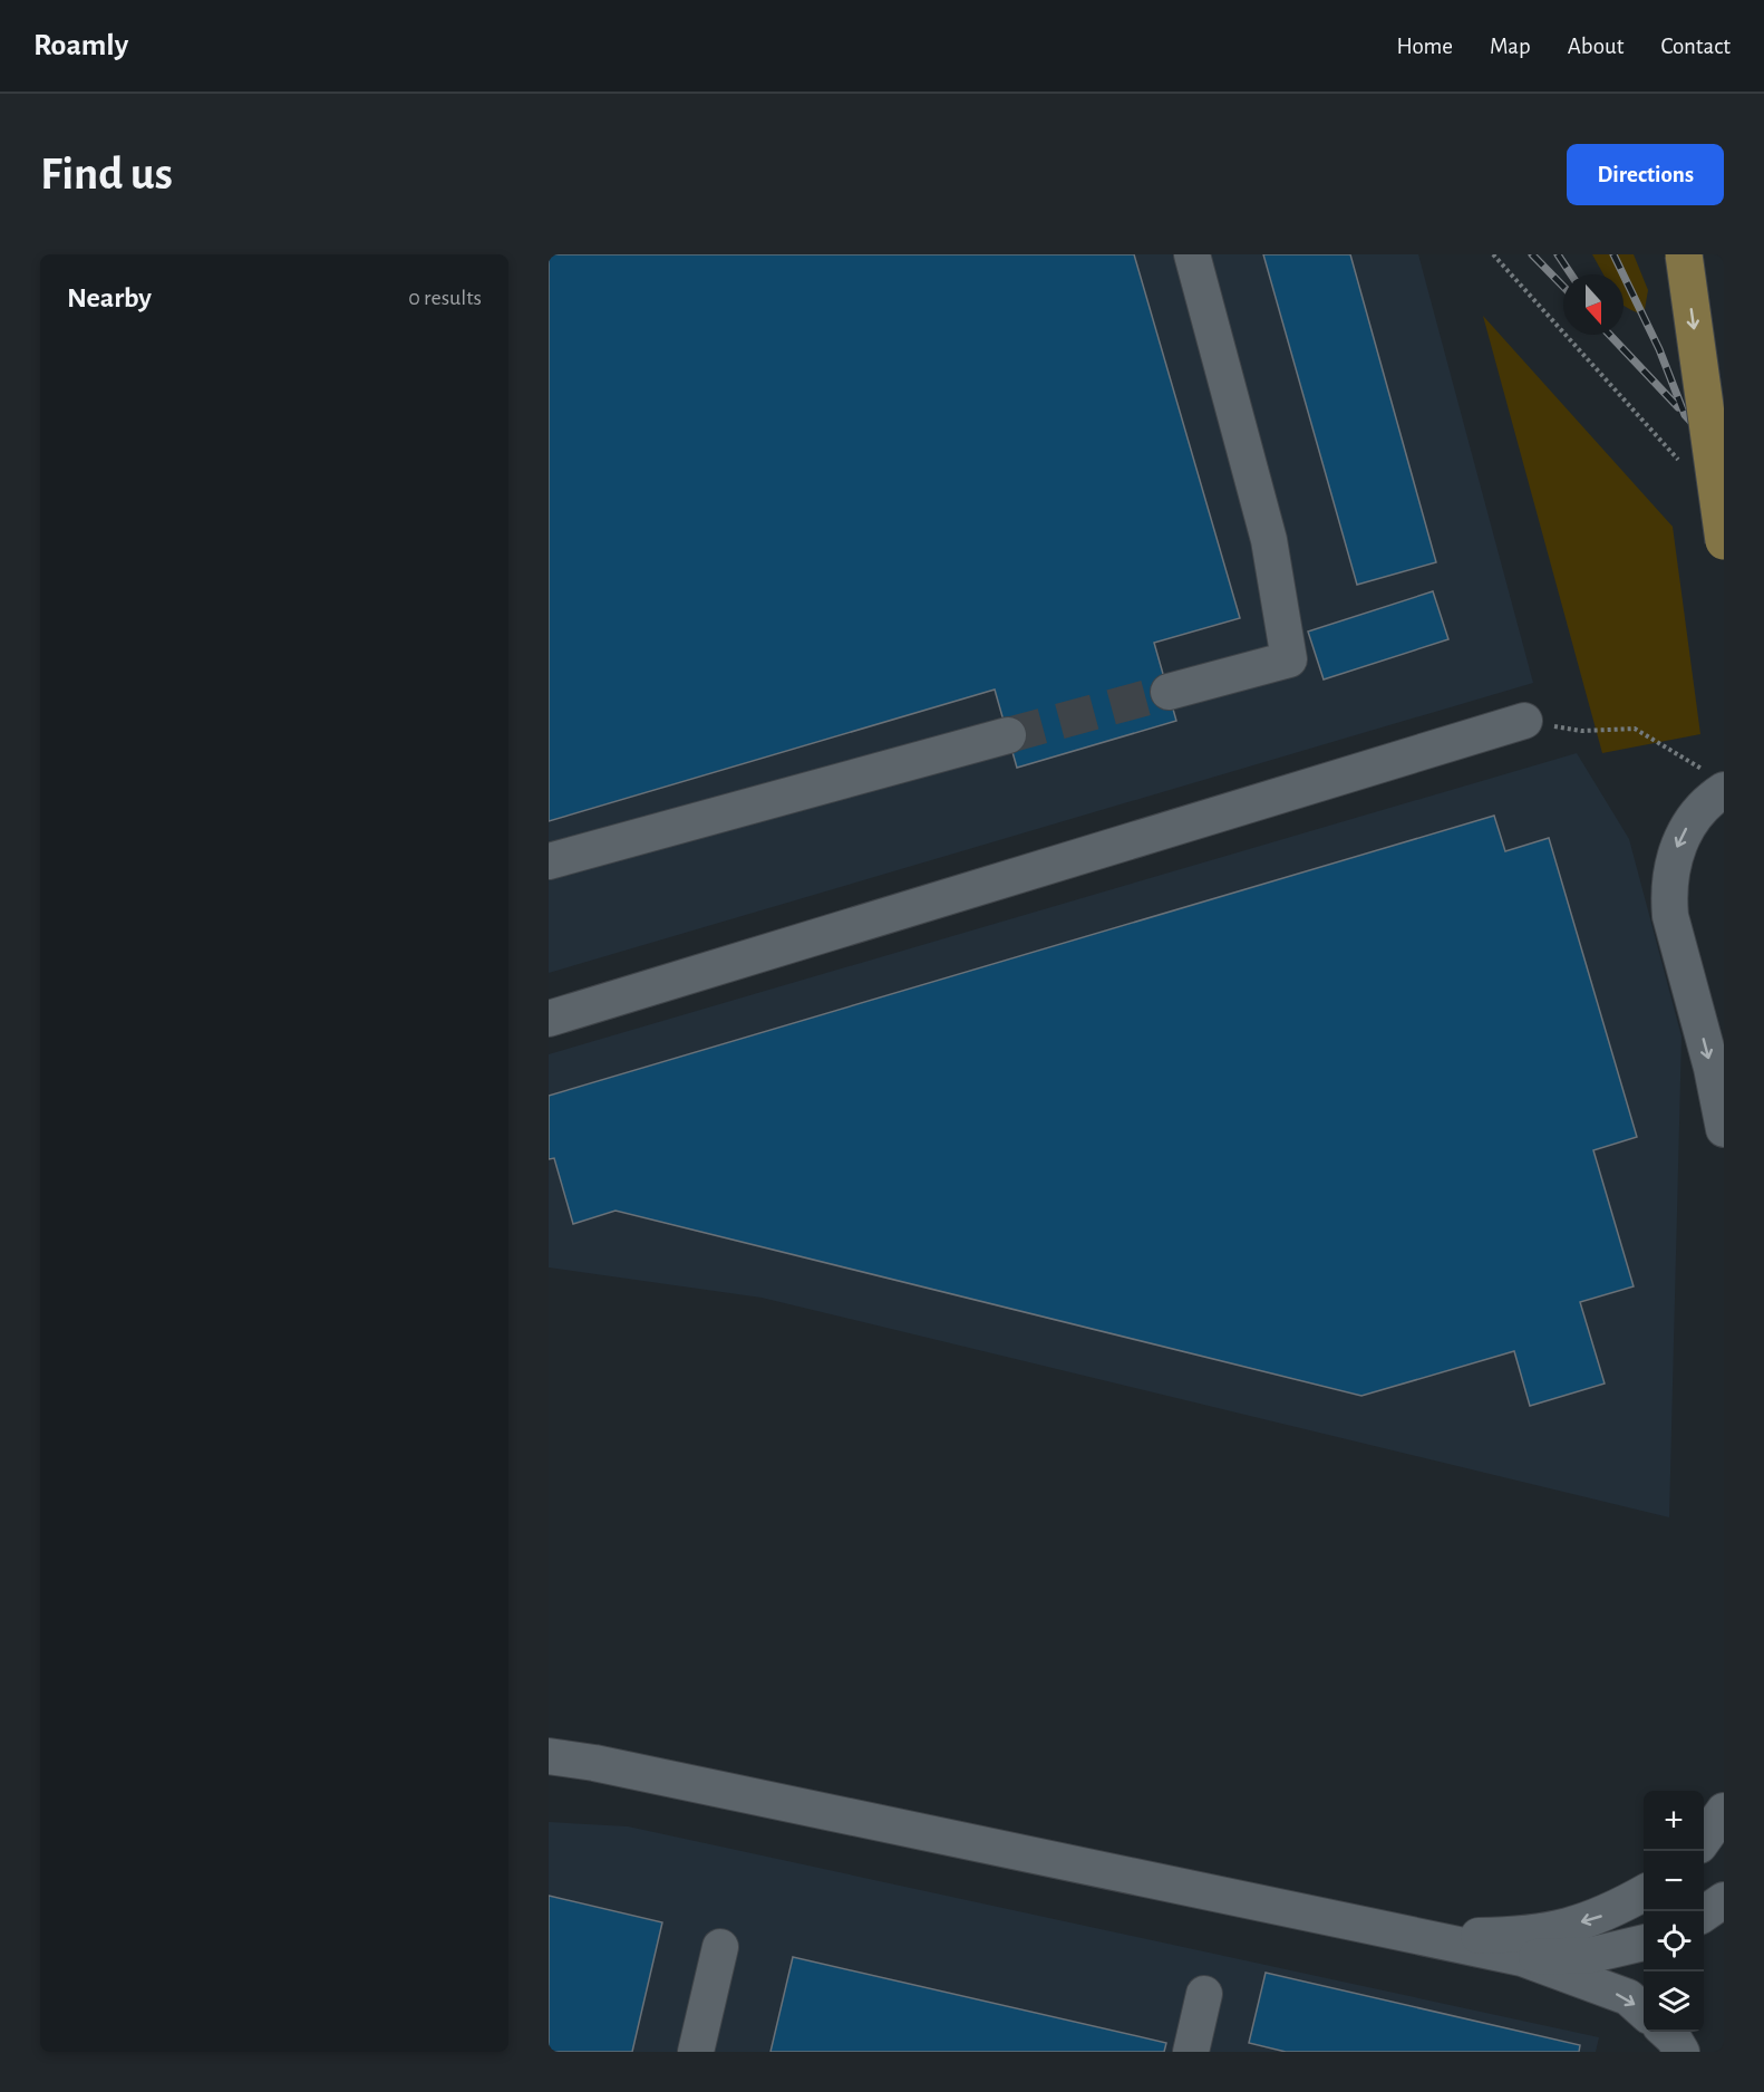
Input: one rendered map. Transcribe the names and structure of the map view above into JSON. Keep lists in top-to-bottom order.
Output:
{
  "north": "bottom",
  "page": {
    "header": "Roamly",
    "nav": [
      "Home",
      "Map",
      "About",
      "Contact"
    ],
    "buttons": "Directions",
    "title": "Find us",
    "heading": ["Nearby", "0 results"],
    "map_buttons": ["+", "−"]
  }
}
